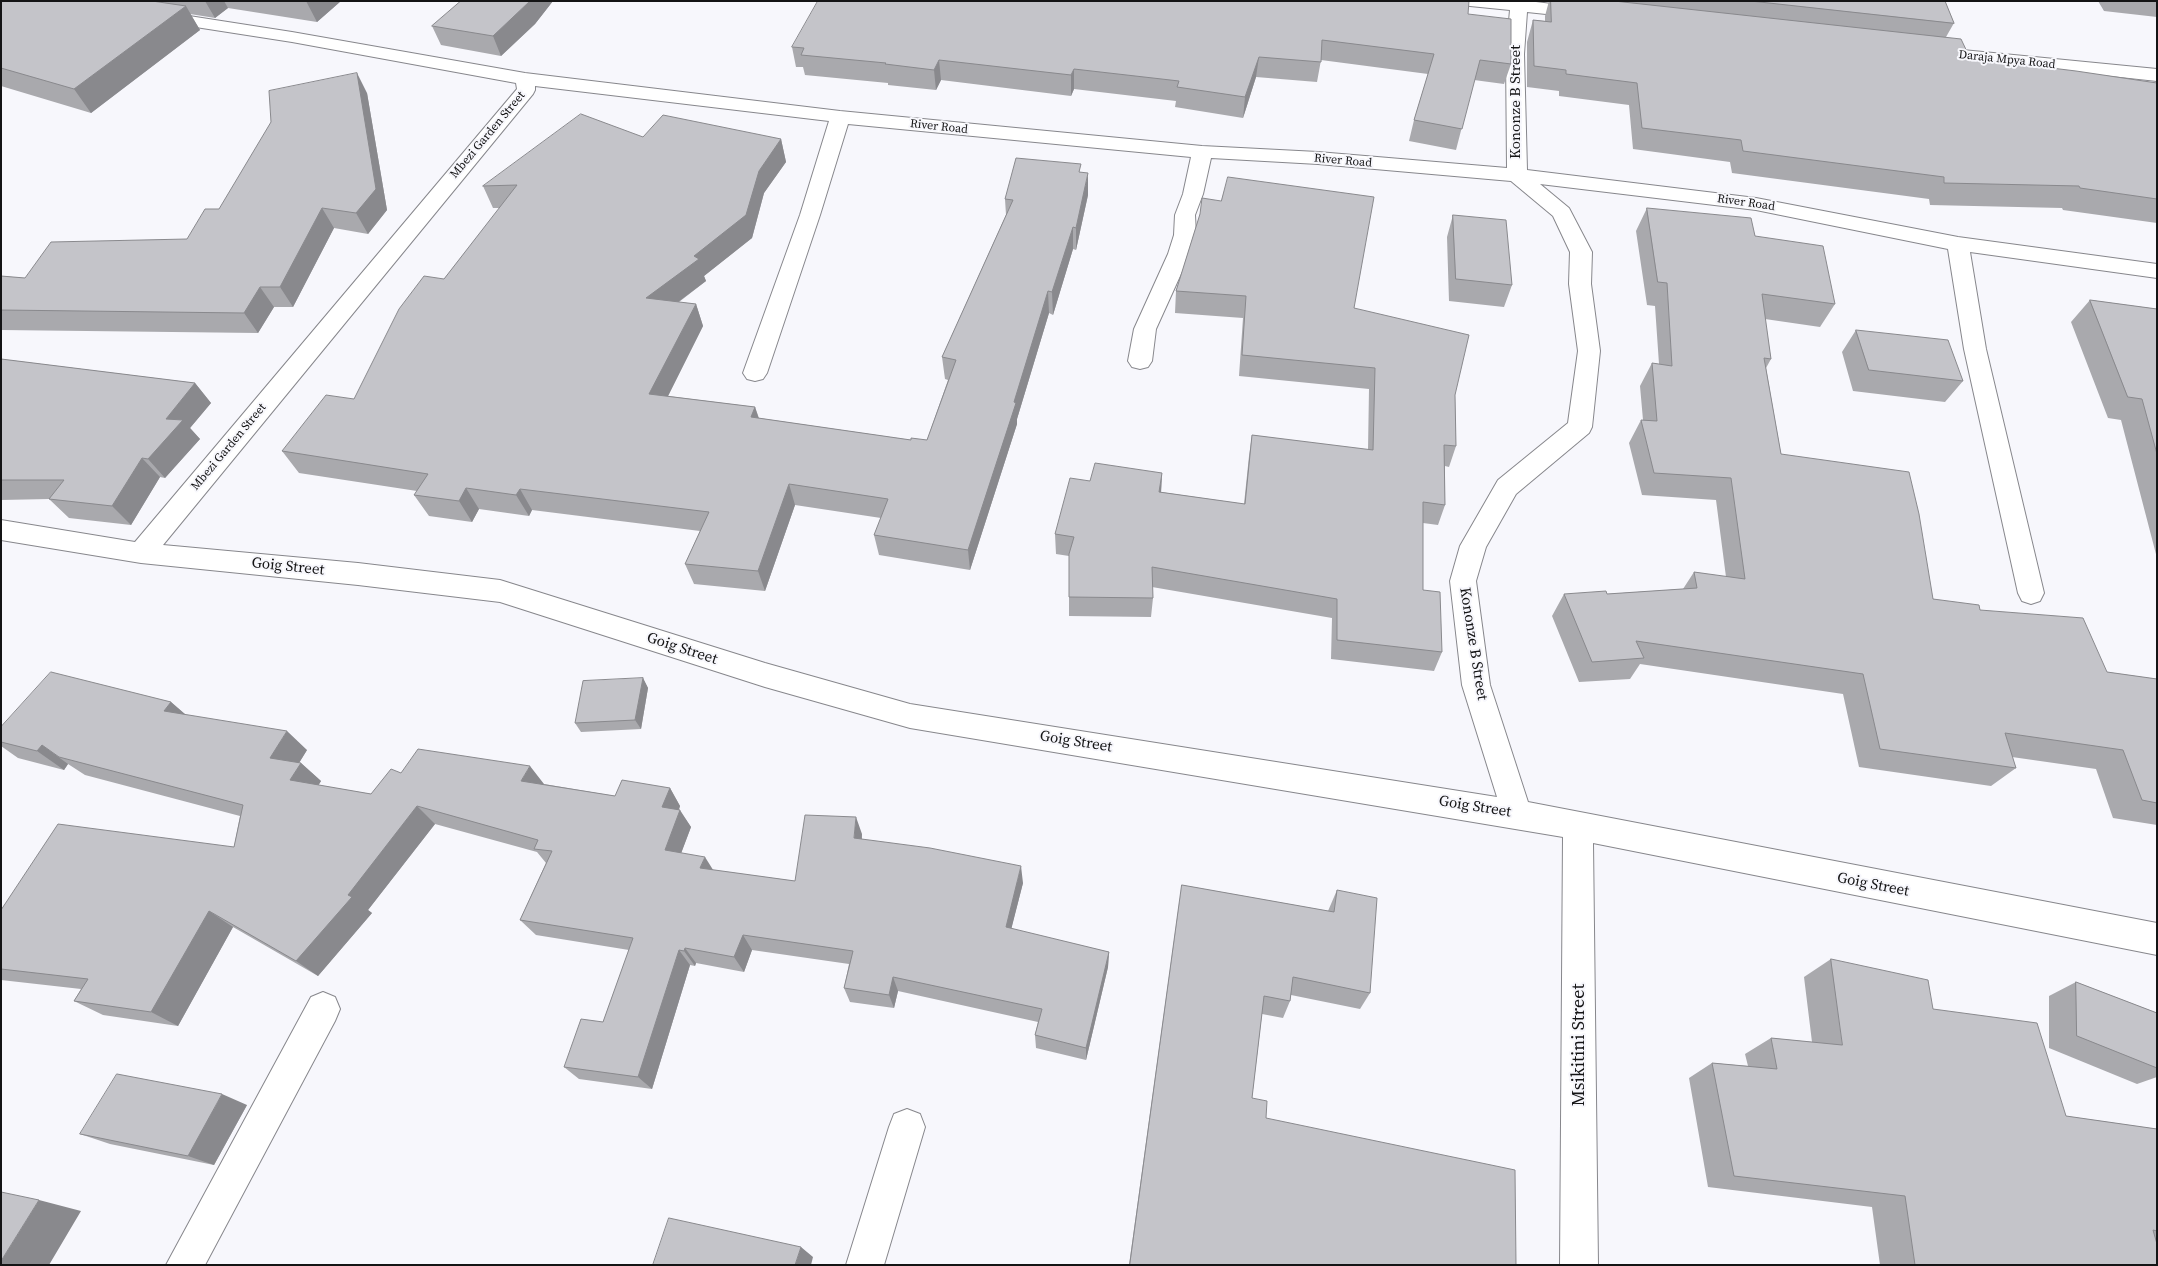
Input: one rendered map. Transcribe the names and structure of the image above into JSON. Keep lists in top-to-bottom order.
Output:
{
  "streets": {
    "street": [
      "Daraja Mpya Road",
      "Kononze B Street",
      "River Road",
      "Mbezi Garden Street",
      "Goig Street",
      "Msikitini Street"
    ]
  },
  "crossings": [
    ["Kononze B Street", "River Road"],
    ["Kononze B Street", "Goig Street"],
    ["River Road", "Mbezi Garden Street"],
    ["Mbezi Garden Street", "Goig Street"],
    ["Goig Street", "Msikitini Street"]
  ]
}
